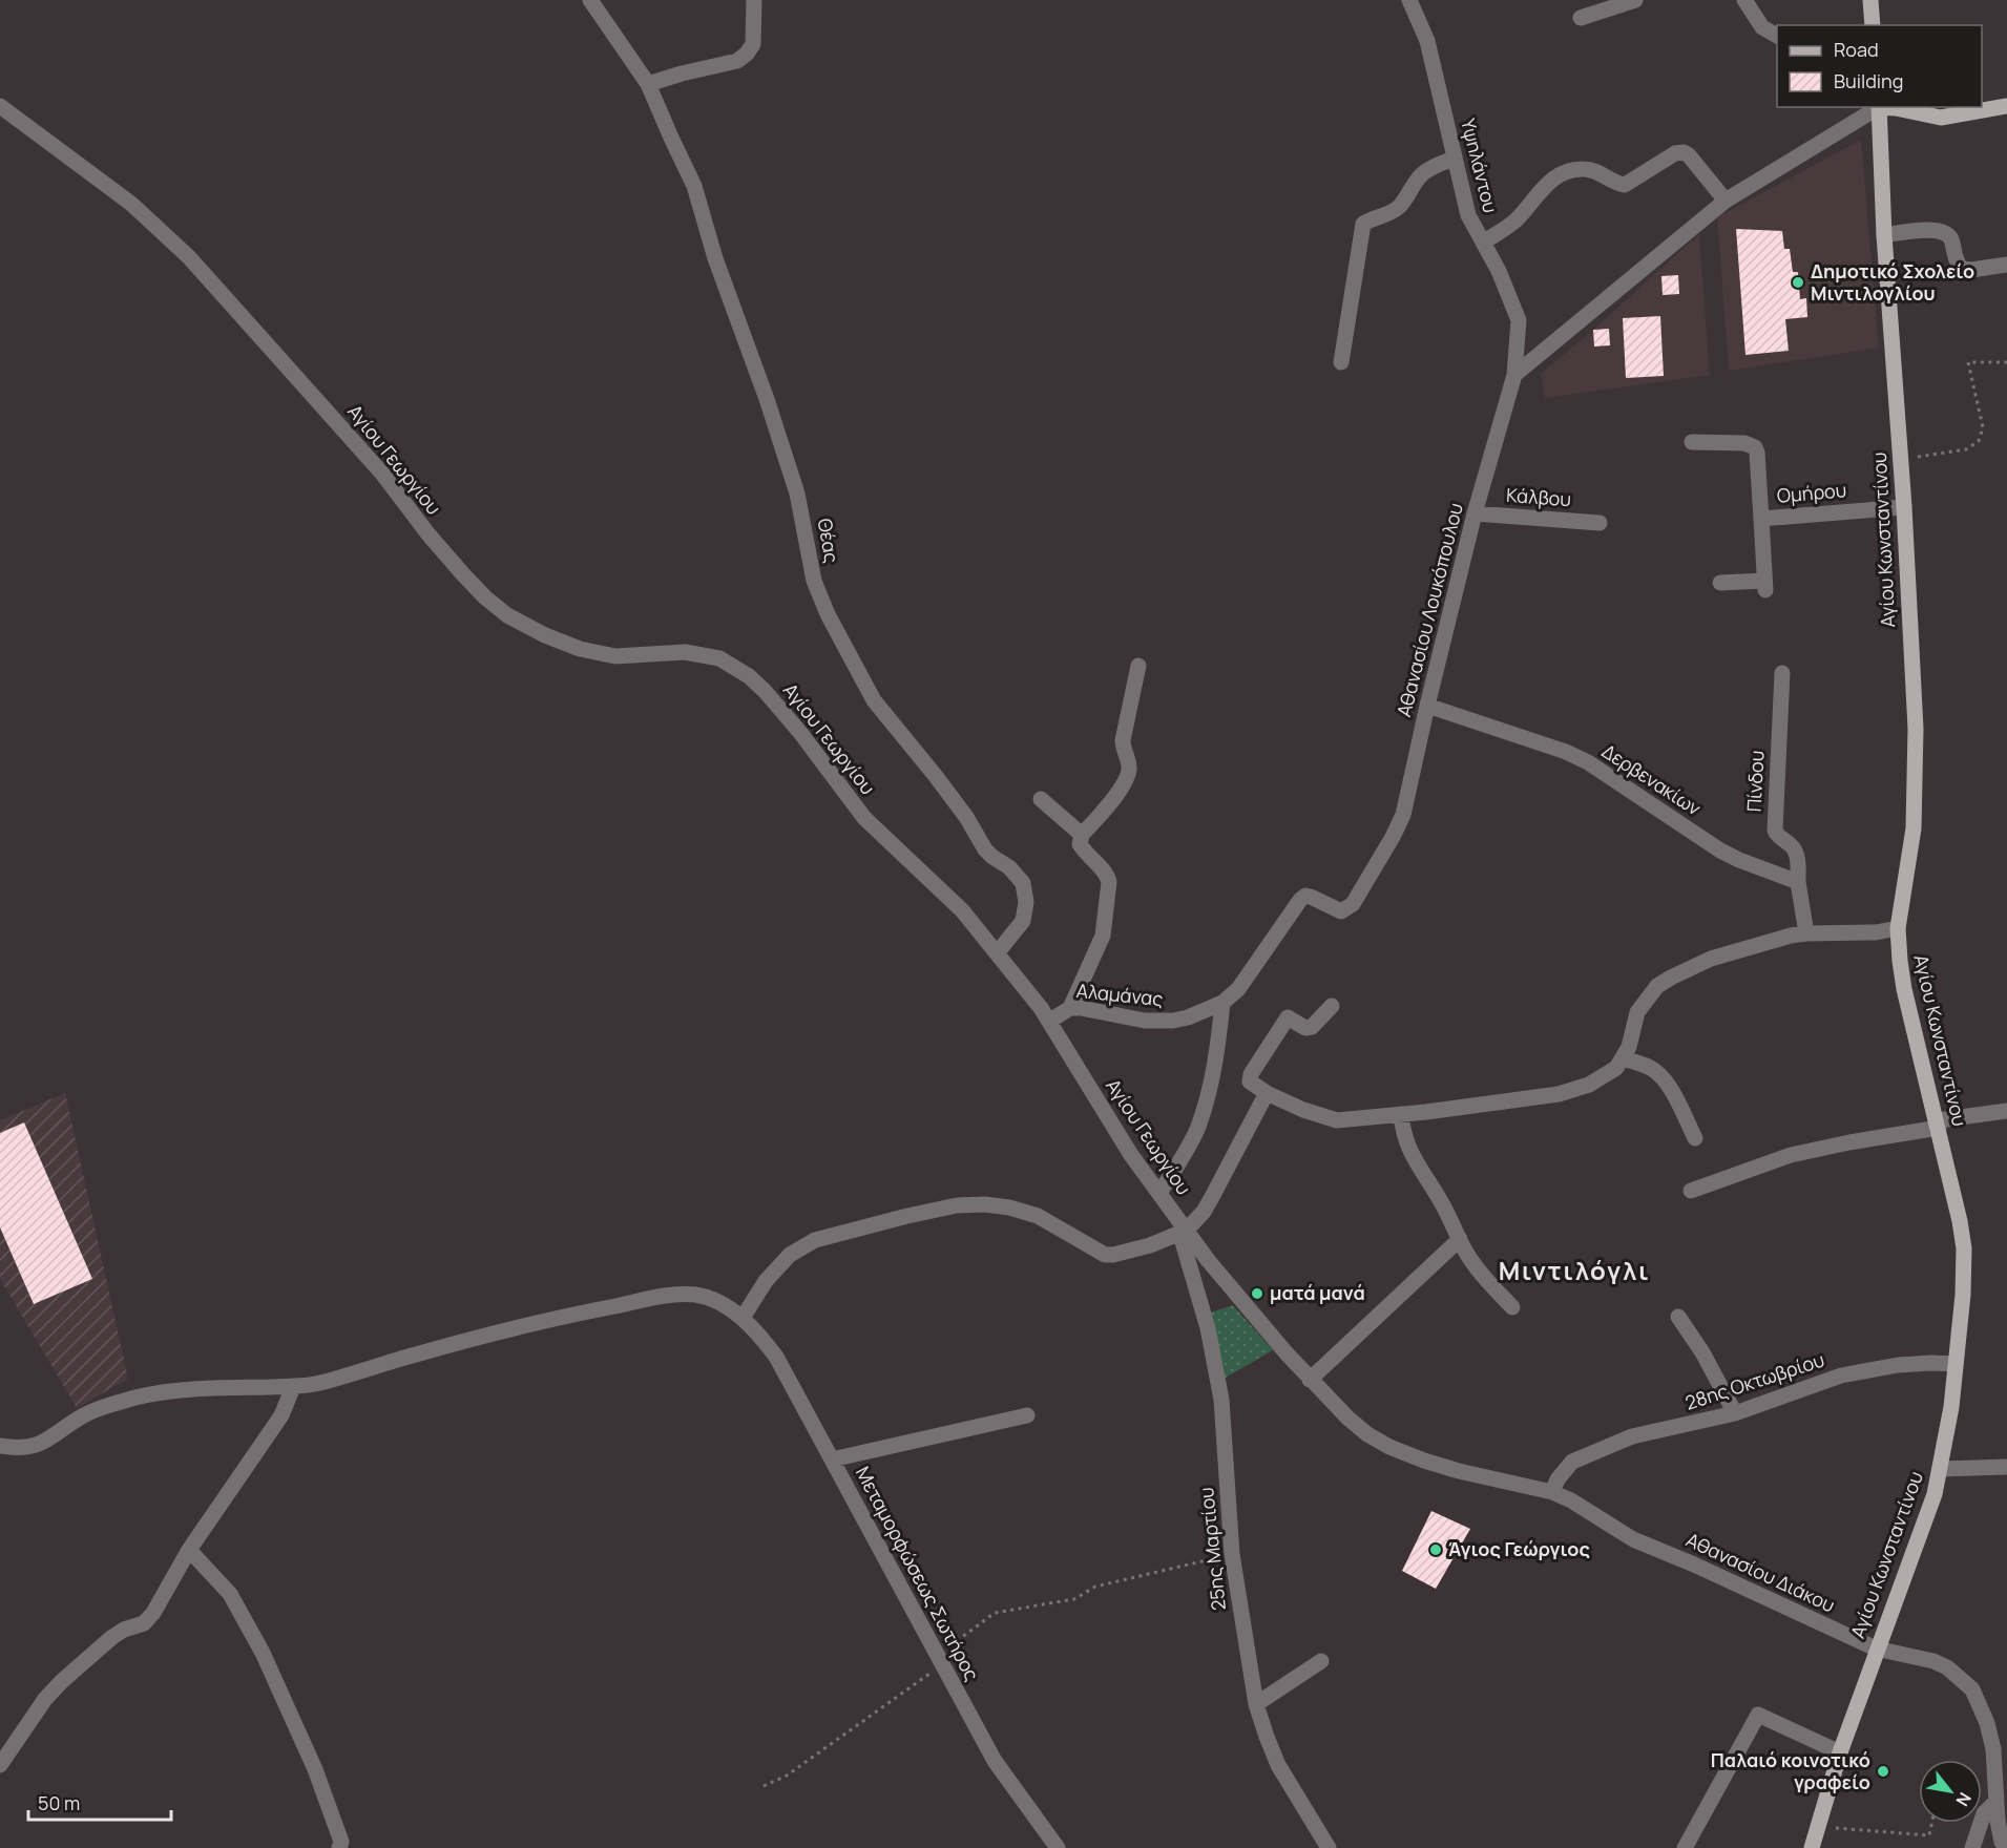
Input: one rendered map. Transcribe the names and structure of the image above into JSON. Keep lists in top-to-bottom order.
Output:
{
  "streets": {
    "main road": ["Αγίου Κωνσταντίνου"],
    "street": [
      "Υψηλάντου",
      "Αγίου Γεωργίου",
      "Ομήρου",
      "Κάλβου",
      "Θέας",
      "Αθανασίου Λουκόπουλου",
      "Δερβενακίων",
      "Πίνδου",
      "Αλαμάνας",
      "28ης Οκτωβρίου",
      "25ης Μαρτίου",
      "Αθανασίου Διάκου",
      "Μεταμορφώσεως Σωτήρος"
    ]
  },
  "crossings": [
    ["Υψηλάντου", "Αθανασίου Λουκόπουλου"],
    ["Αγίου Γεωργίου", "Θέας"],
    ["Αγίου Γεωργίου", "Αλαμάνας"],
    ["Αγίου Γεωργίου", "28ης Οκτωβρίου"],
    ["Αγίου Γεωργίου", "25ης Μαρτίου"],
    ["Αγίου Γεωργίου", "Αθανασίου Διάκου"],
    ["Ομήρου", "Αγίου Κωνσταντίνου"],
    ["Κάλβου", "Αθανασίου Λουκόπουλου"],
    ["Αγίου Κωνσταντίνου", "28ης Οκτωβρίου"],
    ["Αγίου Κωνσταντίνου", "Αθανασίου Διάκου"],
    ["Αθανασίου Λουκόπουλου", "Δερβενακίων"],
    ["Αθανασίου Λουκόπουλου", "Αλαμάνας"],
    ["Δερβενακίων", "Πίνδου"],
    ["28ης Οκτωβρίου", "Αθανασίου Διάκου"]
  ],
  "districts": ["Μιντιλόγλι"],
  "places": [
    "Δημοτικό Σχολείο Μιντιλογλίου",
    "ματά μανά",
    "Άγιος Γεώργιος",
    "Παλαιό κοινοτικό γραφείο"
  ],
  "legend": ["Road", "Building"],
  "scale_bar": "50 m",
  "north": "bottom right"
}
